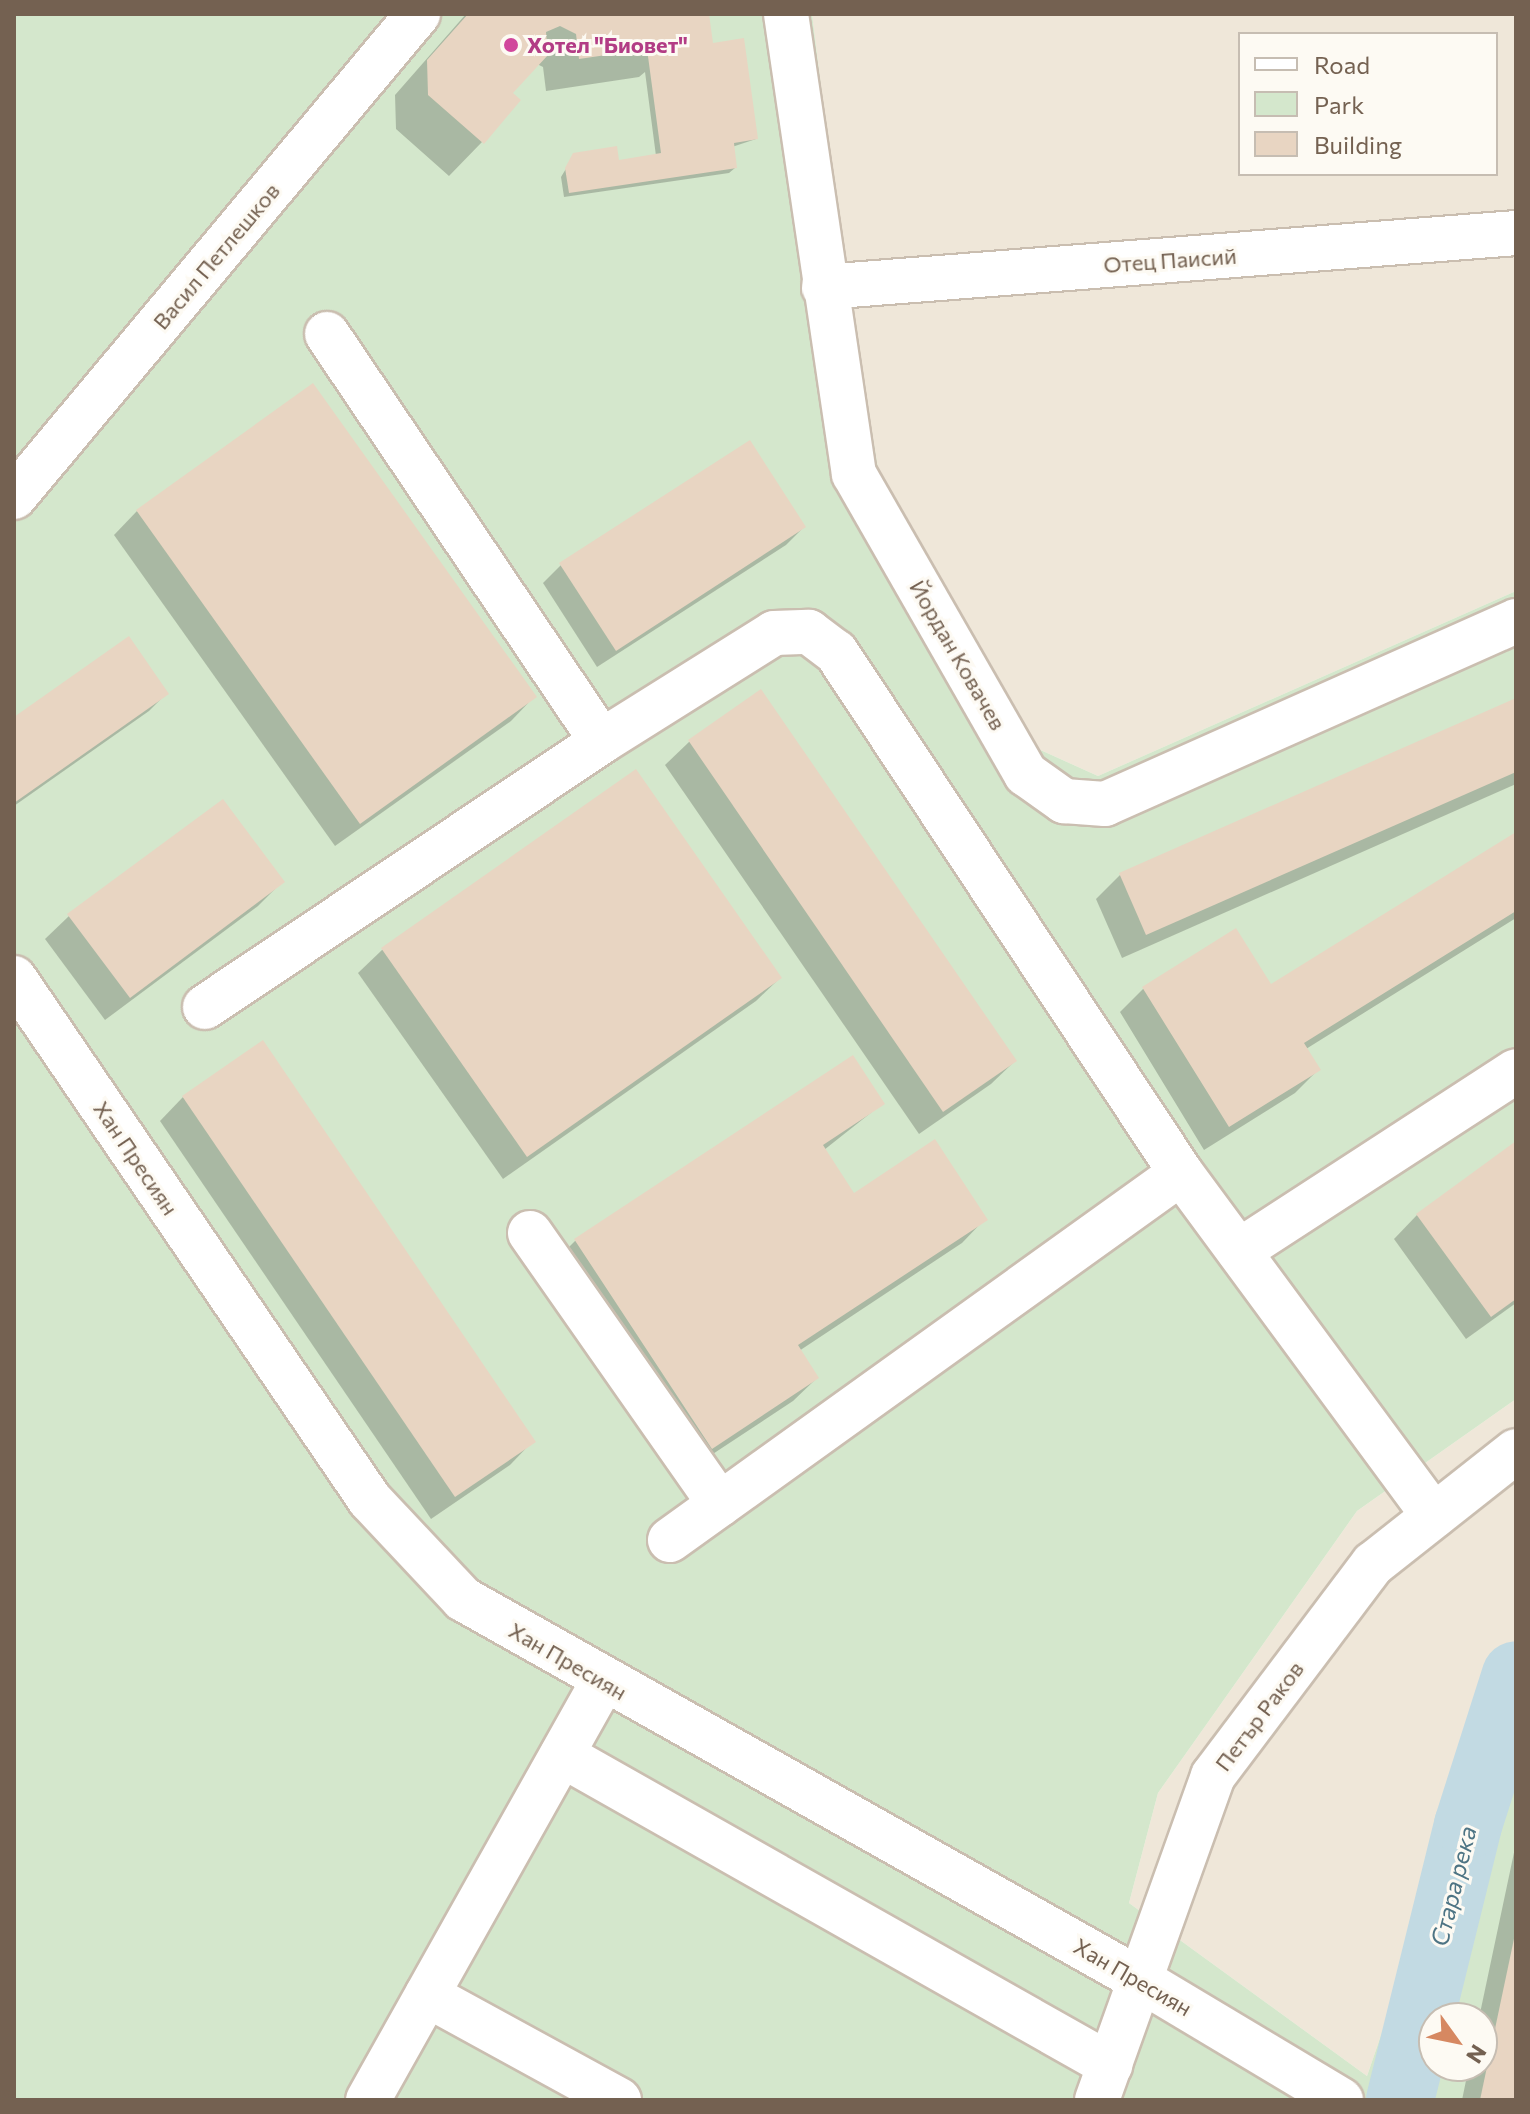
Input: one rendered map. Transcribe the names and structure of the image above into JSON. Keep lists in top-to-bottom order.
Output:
{
  "streets": {
    "street": [
      "Васил Петлешков",
      "Отец Паисий",
      "Йордан Ковачев",
      "Хан Пресиян",
      "Петър Раков"
    ]
  },
  "crossings": [
    ["Отец Паисий", "Йордан Ковачев"],
    ["Хан Пресиян", "Петър Раков"]
  ],
  "water": ["Стара река"],
  "places": ["Хотел \"Биовет\""],
  "legend": ["Road", "Park", "Building"],
  "north": "bottom right"
}
